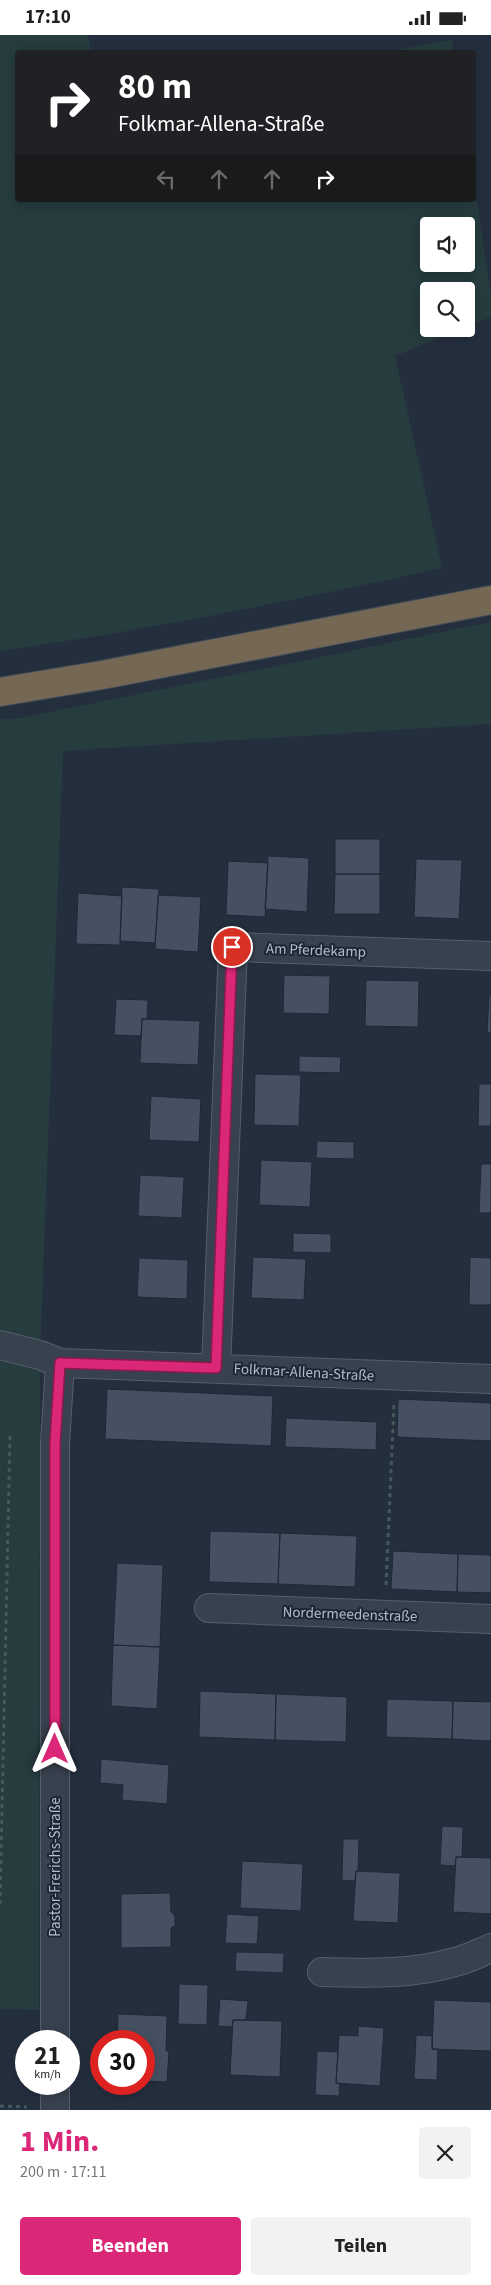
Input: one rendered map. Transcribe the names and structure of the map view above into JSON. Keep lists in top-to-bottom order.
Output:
{
  "streets": {
    "street": [
      "Am Pferdekamp",
      "Folkmar-Allena-Straße",
      "Nordermeedenstraße",
      "Pastor-Frerichs-Straße"
    ]
  },
  "crossings": [
    ["Am Pferdekamp", "Folkmar-Allena-Straße"],
    ["Folkmar-Allena-Straße", "Pastor-Frerichs-Straße"]
  ],
  "page": {
    "status": "17:10",
    "turn": ["80 m", "Folkmar-Allena-Straße"],
    "speed": "21 km/h",
    "limit": "30",
    "heading": ["1 Min.", "200 m · 17:11"],
    "buttons": ["Beenden", "Teilen"]
  }
}
